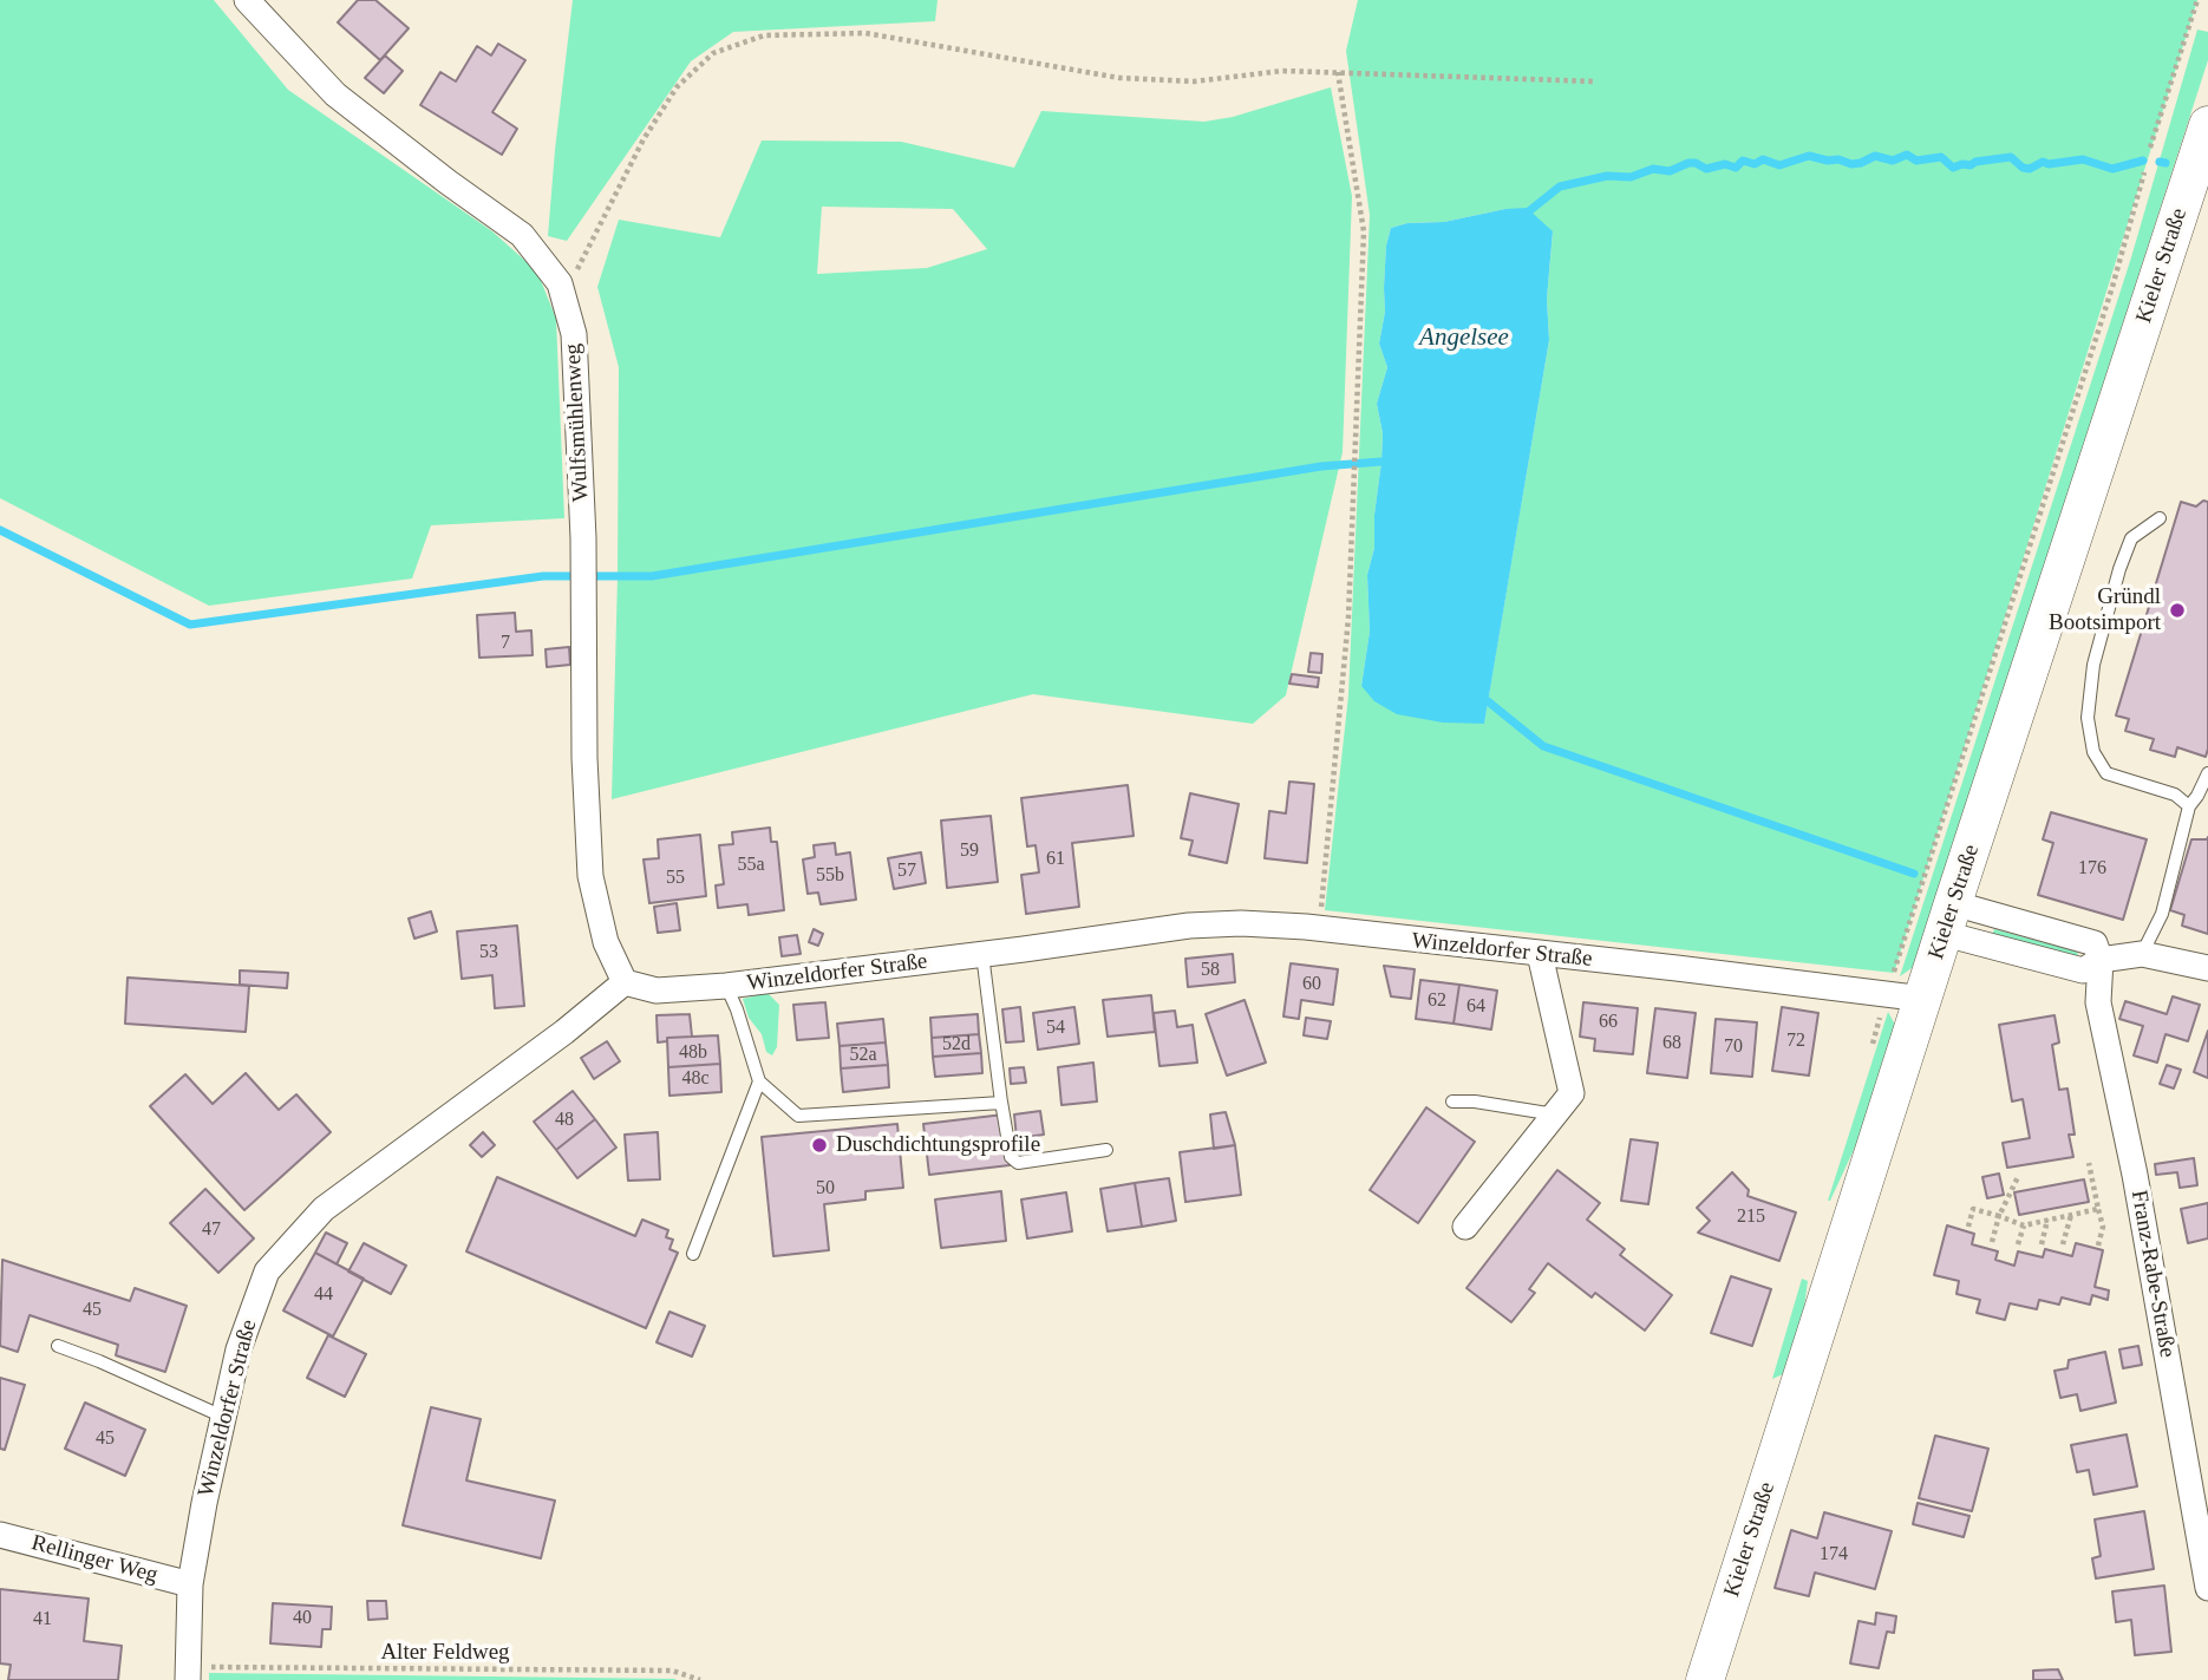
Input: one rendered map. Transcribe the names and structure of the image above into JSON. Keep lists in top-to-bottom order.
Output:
{
  "streets": {
    "main road": ["Kieler Straße"],
    "street": [
      "Wulfsmühlenweg",
      "Winzeldorfer Straße",
      "Franz-Rabe-Straße",
      "Rellinger Weg"
    ],
    "path": ["Alter Feldweg"]
  },
  "crossings": [
    ["Kieler Straße", "Winzeldorfer Straße"],
    ["Wulfsmühlenweg", "Winzeldorfer Straße"],
    ["Winzeldorfer Straße", "Rellinger Weg"],
    ["Winzeldorfer Straße", "Alter Feldweg"]
  ],
  "water": ["Angelsee"],
  "places": ["Gründl Bootsimport", "Duschdichtungsprofile"],
  "house_numbers": [
    "7",
    "59",
    "61",
    "55a",
    "176",
    "57",
    "55b",
    "55",
    "53",
    "58",
    "60",
    "62",
    "64",
    "66",
    "54",
    "72",
    "68",
    "52d",
    "70",
    "48b",
    "52a",
    "48c",
    "48",
    "50",
    "215",
    "47",
    "44",
    "45",
    "45",
    "174",
    "40",
    "41"
  ]
}
